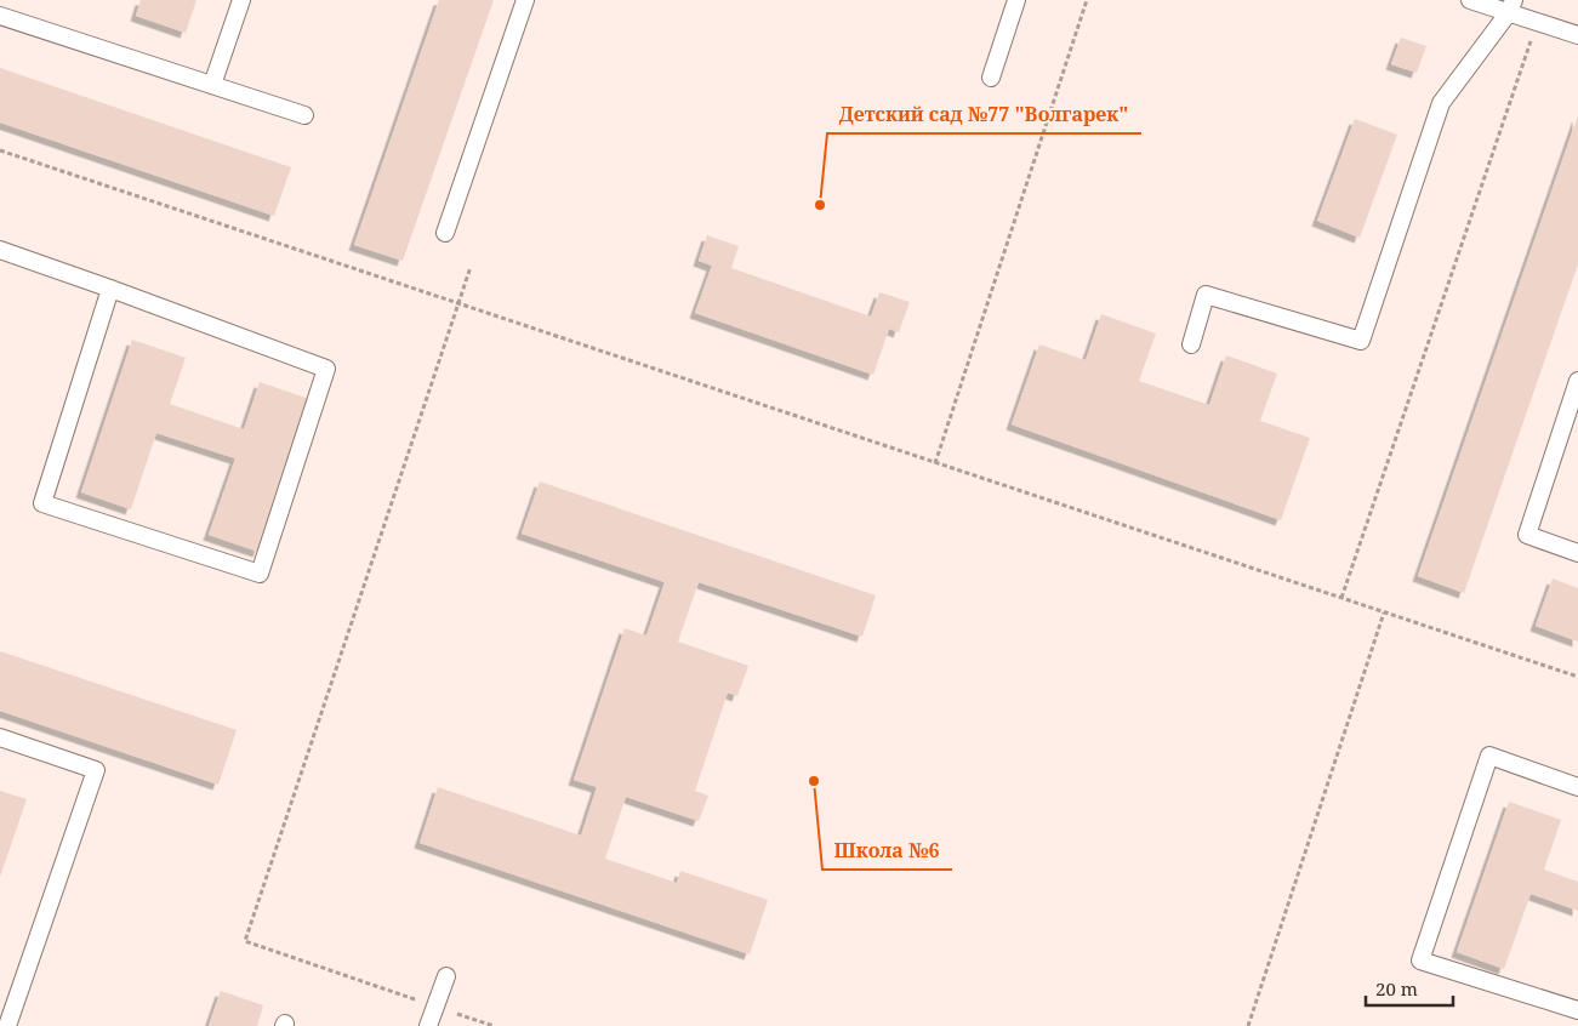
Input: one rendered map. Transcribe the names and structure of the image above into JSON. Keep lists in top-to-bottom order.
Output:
{
  "places": ["Детский сад №77 \"Волгарек\"", "Школа №6"],
  "scale_bar": "20 m"
}
